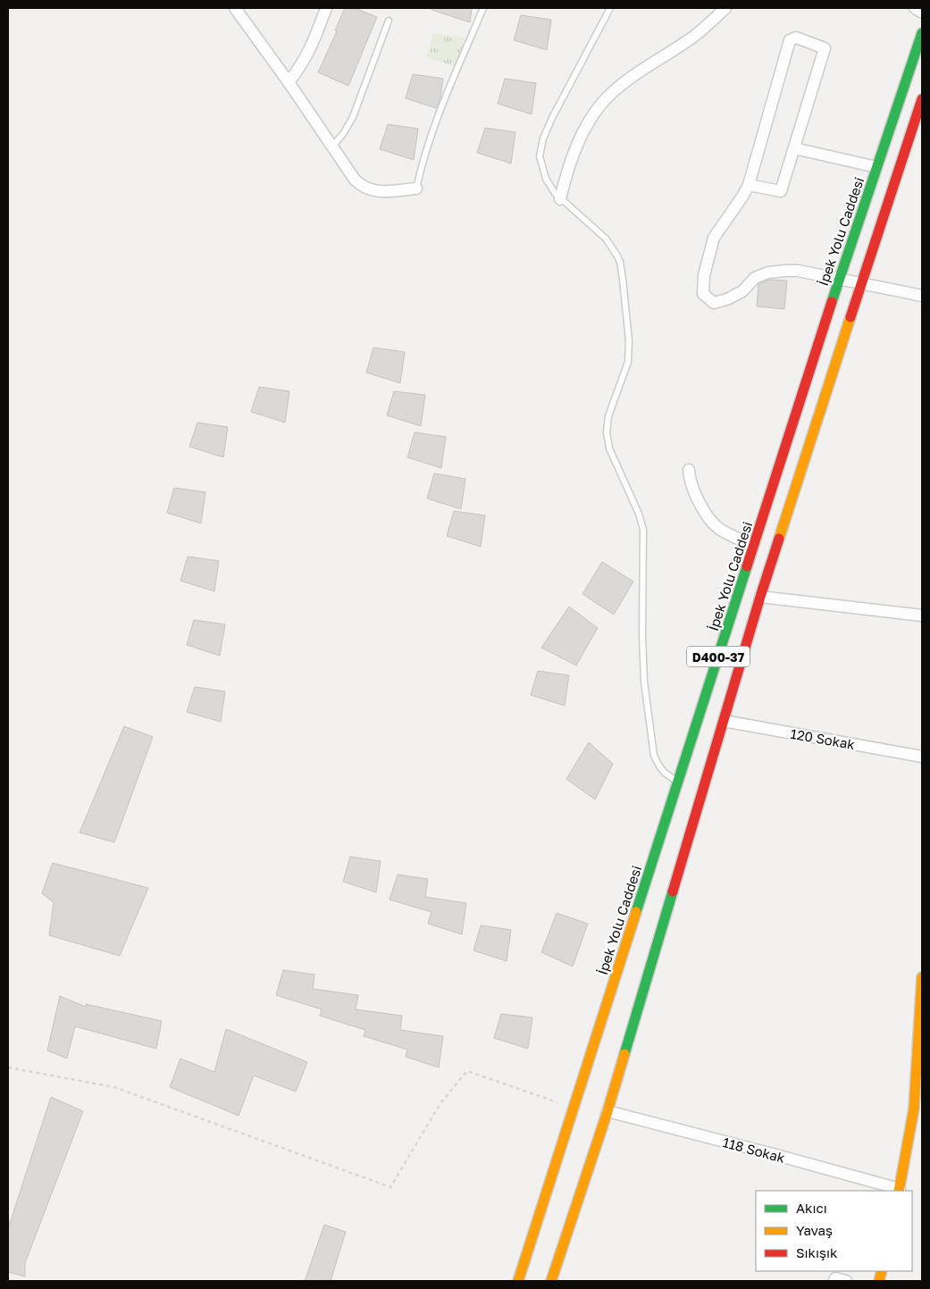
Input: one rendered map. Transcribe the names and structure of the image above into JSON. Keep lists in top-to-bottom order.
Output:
{
  "streets": {
    "main road": ["İpek Yolu Caddesi", "D400-37"],
    "street": ["120 Sokak", "118 Sokak"]
  },
  "crossings": [
    ["D400-37", "120 Sokak"],
    ["D400-37", "118 Sokak"]
  ],
  "legend": ["Akıcı", "Yavaş", "Sıkışık"]
}
